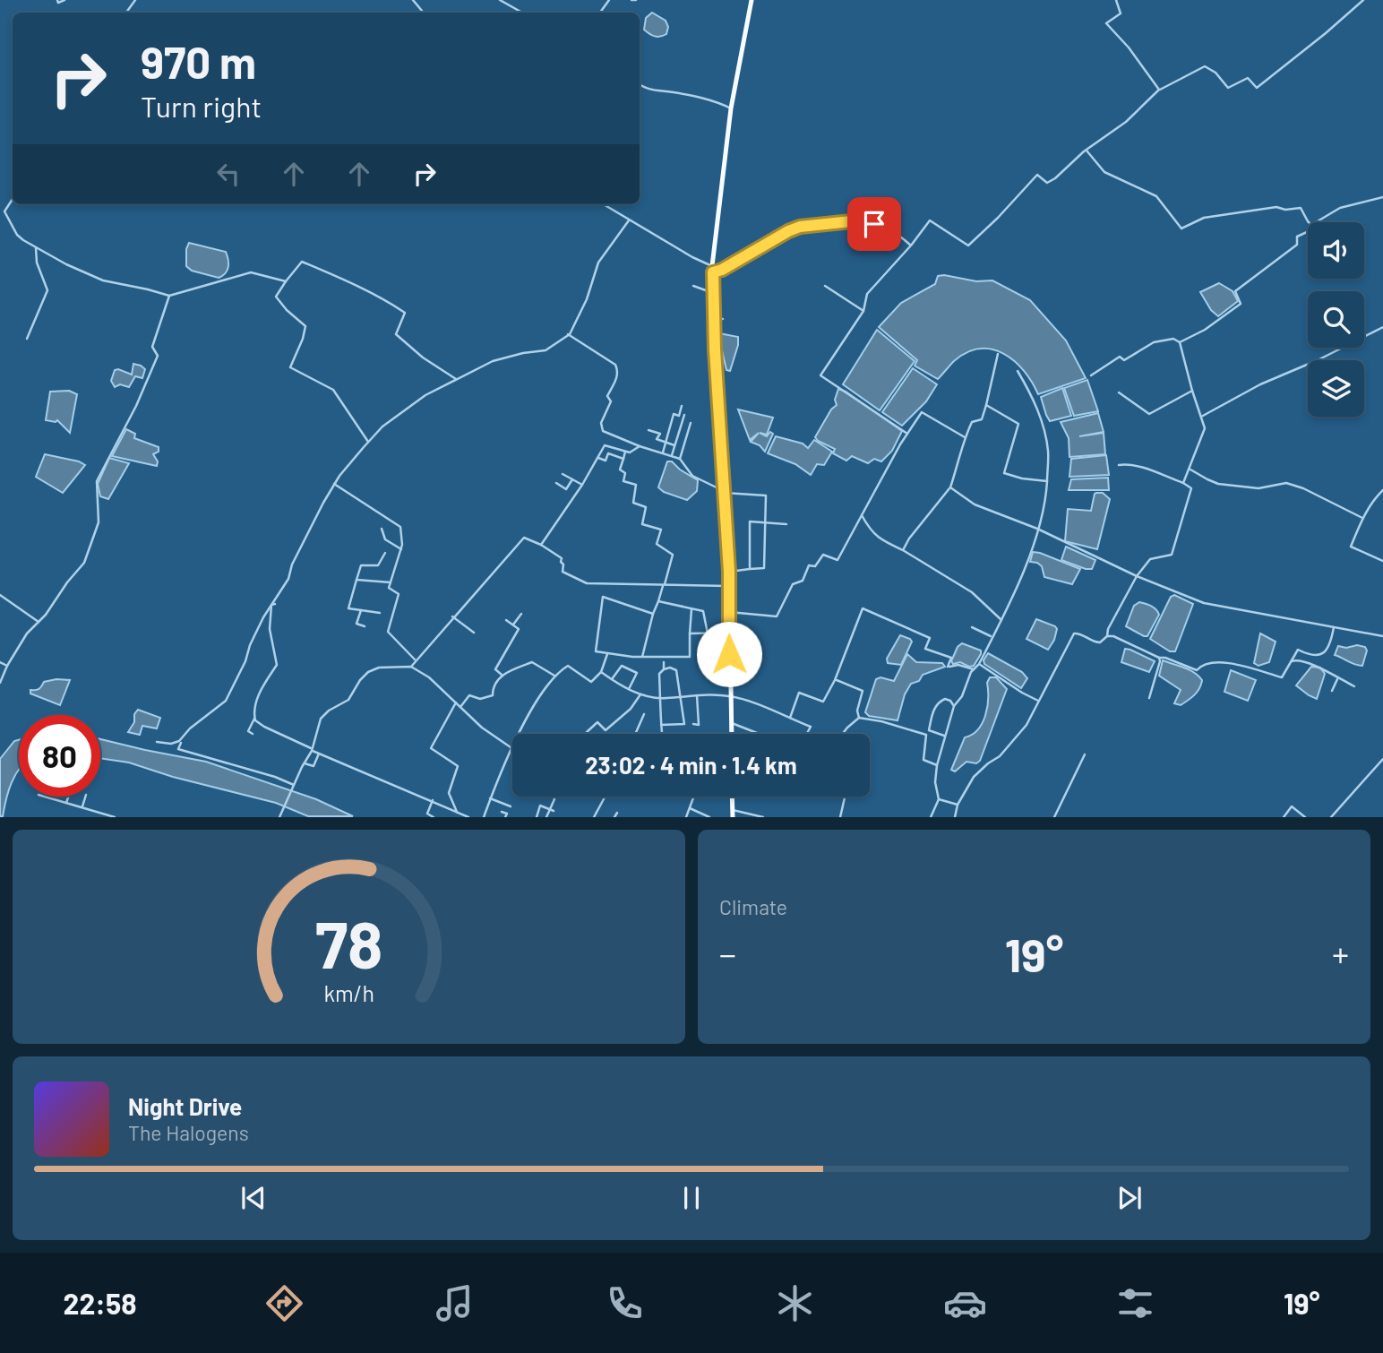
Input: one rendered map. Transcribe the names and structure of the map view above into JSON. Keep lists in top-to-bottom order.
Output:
{
  "page": {
    "turn": ["970 m", "Turn right"],
    "limit": "80",
    "trip": "23:02 · 4 min · 1.4 km",
    "tile": "Climate",
    "heat": ["−", "19°", "+"],
    "song": ["Night Drive", "The Halogens"],
    "tabs": ["22:58", "19°"],
    "gauge": ["78", "km/h"]
  }
}
